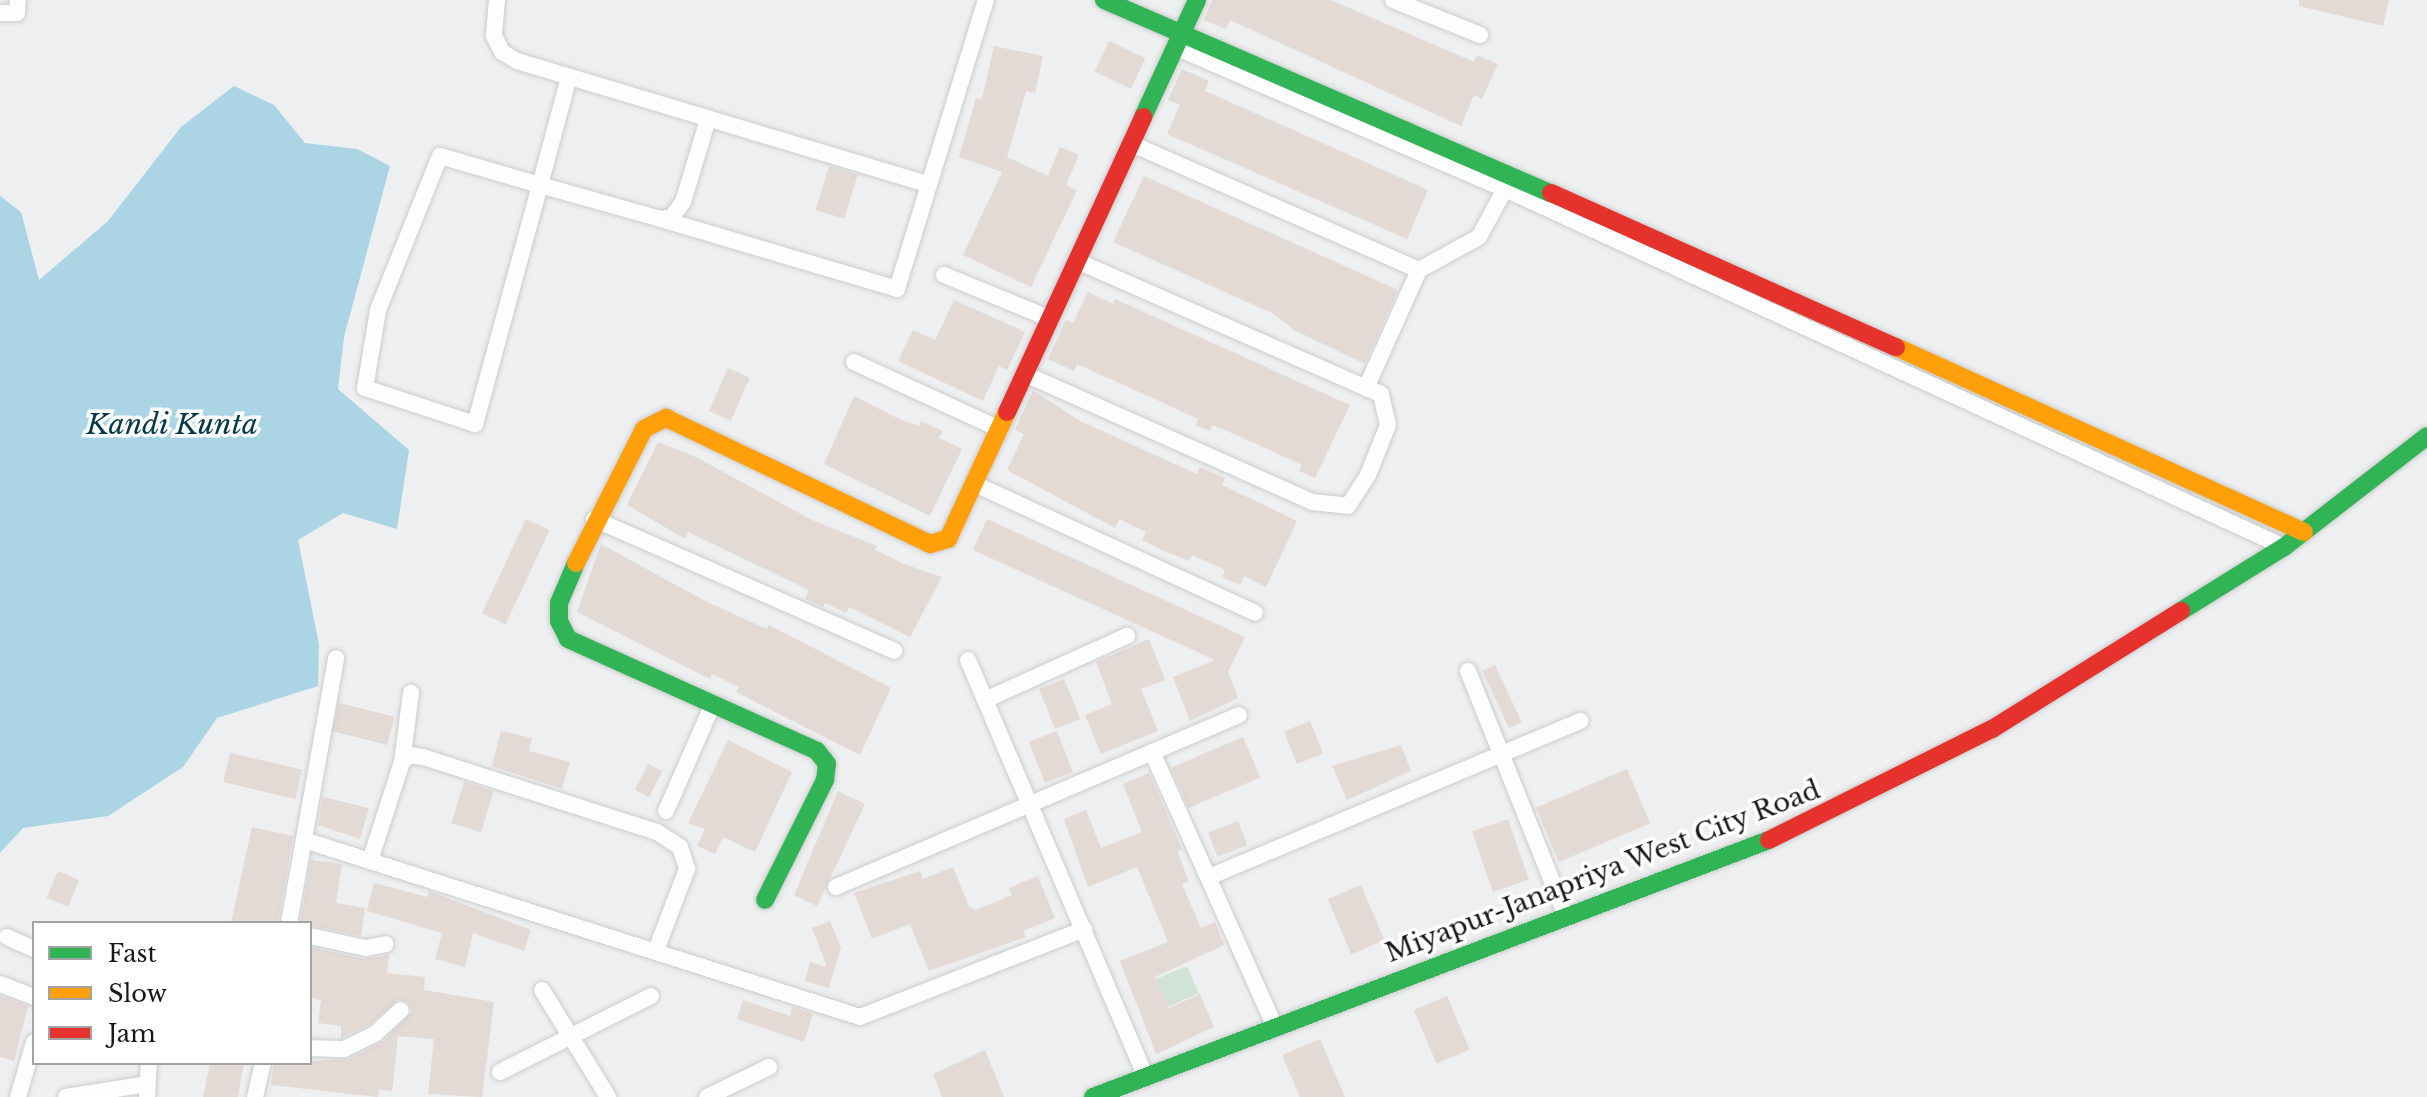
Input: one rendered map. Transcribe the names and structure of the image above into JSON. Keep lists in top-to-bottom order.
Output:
{
  "streets": {
    "street": ["Miyapur-Janapriya West City Road"]
  },
  "water": ["Kandi Kunta"],
  "legend": ["Fast", "Slow", "Jam"]
}
